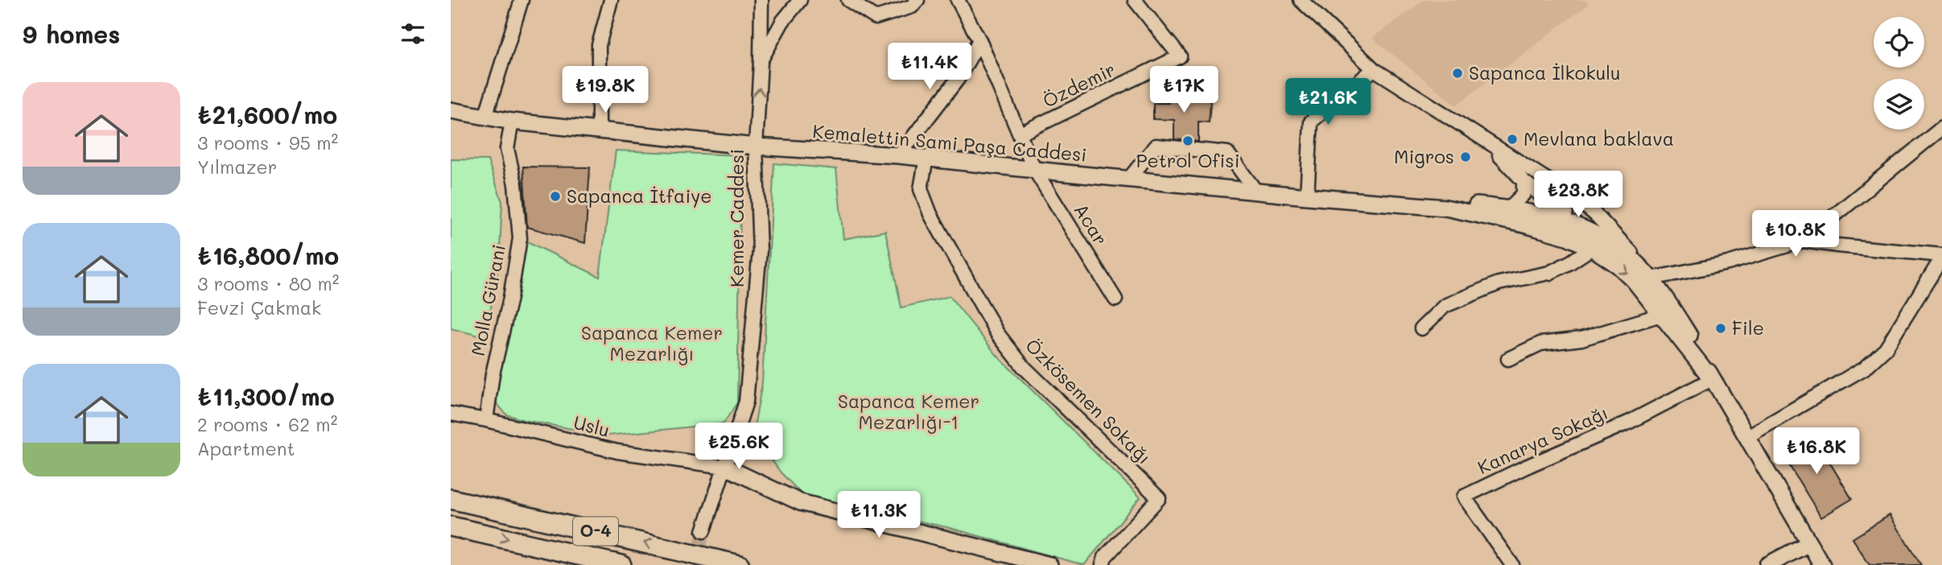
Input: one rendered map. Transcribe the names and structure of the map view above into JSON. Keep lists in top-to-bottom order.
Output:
{
  "streets": {
    "highway": ["O-4"],
    "main road": ["Kemalettin Sami Paşa Caddesi"],
    "street": [
      "Özdemir",
      "Kemer Caddesi",
      "Acar",
      "Molla Gürani",
      "Özkösemen Sokağı",
      "Uslu",
      "Kanarya Sokağı"
    ]
  },
  "crossings": [
    ["Özdemir", "Acar"],
    ["Kemalettin Sami Paşa Caddesi", "Kemer Caddesi"],
    ["Kemalettin Sami Paşa Caddesi", "Acar"],
    ["Kemalettin Sami Paşa Caddesi", "Molla Gürani"],
    ["Kemalettin Sami Paşa Caddesi", "Özkösemen Sokağı"],
    ["Kemalettin Sami Paşa Caddesi", "Kanarya Sokağı"],
    ["Kemer Caddesi", "Uslu"],
    ["Molla Gürani", "Uslu"]
  ],
  "parks": ["Sapanca Kemer Mezarlığı", "Sapanca Kemer Mezarlığı-1"],
  "places": [
    "Sapanca İlkokulu",
    "Mevlana baklava",
    "Petrol Ofisi",
    "Migros",
    "Sapanca İtfaiye",
    "File"
  ],
  "page": {
    "heading": "9 homes",
    "price": [
      "₺11.4K",
      "₺19.8K",
      "₺17K",
      "₺21.6K",
      "₺23.8K",
      "₺10.8K",
      "₺25.6K",
      "₺16.8K",
      "₺11.3K"
    ],
    "list": [
      {
        "name": "₺21,600/mo",
        "note": "3 rooms · 95 m² · Yılmazer"
      },
      {
        "name": "₺16,800/mo",
        "note": "3 rooms · 80 m² · Fevzi Çakmak"
      },
      {
        "name": "₺11,300/mo",
        "note": "2 rooms · 62 m² · Apartment"
      }
    ]
  }
}
